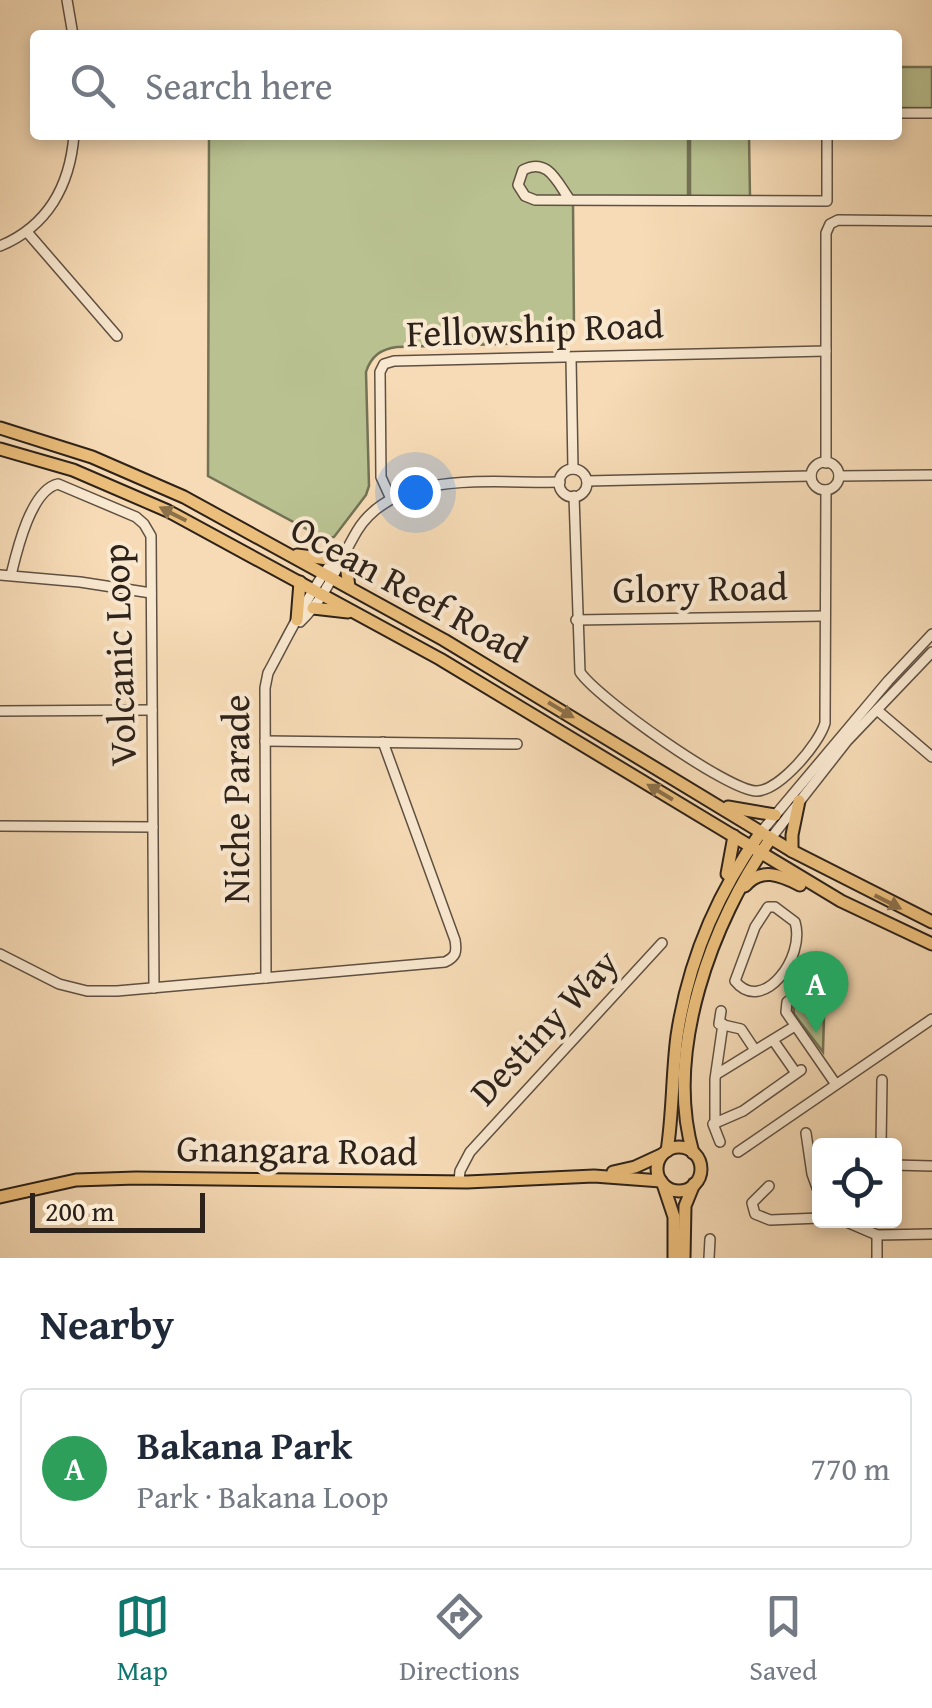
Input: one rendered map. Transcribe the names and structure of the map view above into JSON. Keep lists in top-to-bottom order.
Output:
{
  "streets": {
    "main road": ["Ocean Reef Road", "Gnangara Road"],
    "street": [
      "Fellowship Road",
      "Glory Road",
      "Volcanic Loop",
      "Niche Parade",
      "Destiny Way"
    ]
  },
  "crossings": [
    ["Fellowship Road", "Niche Parade"],
    ["Ocean Reef Road", "Niche Parade"],
    ["Destiny Way", "Gnangara Road"]
  ],
  "scale_bar": "200 m",
  "page": {
    "search": "Search here",
    "pins": "A",
    "scale": "200 m",
    "heading": "Nearby",
    "list": [
      {
        "mark": "A",
        "name": "Bakana Park",
        "note": "Park · Bakana Loop",
        "value": "770 m"
      }
    ],
    "nav": ["Map", "Directions", "Saved"]
  }
}
